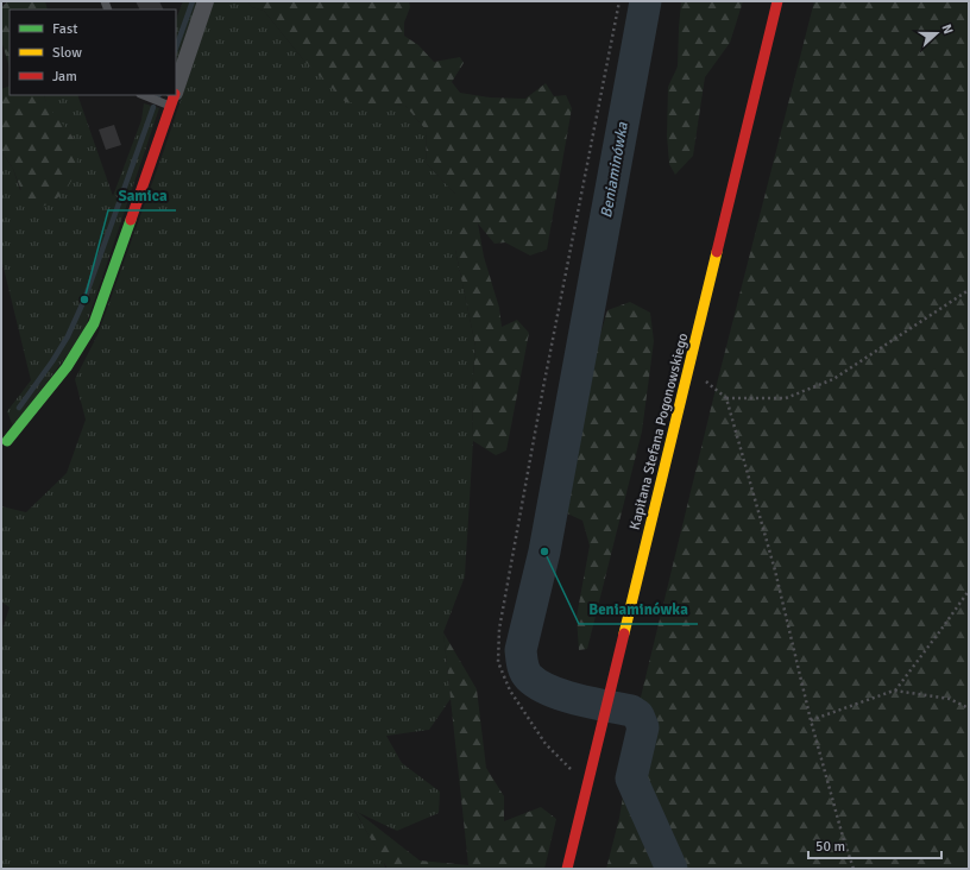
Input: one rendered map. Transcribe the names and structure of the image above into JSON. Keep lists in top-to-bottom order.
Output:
{
  "streets": {
    "main road": ["Kapitana Stefana Pogonowskiego"]
  },
  "water": ["Beniaminówka"],
  "places": ["Samica", "Beniaminówka"],
  "legend": ["Fast", "Slow", "Jam"],
  "scale_bar": "50 m",
  "north": "right"
}
